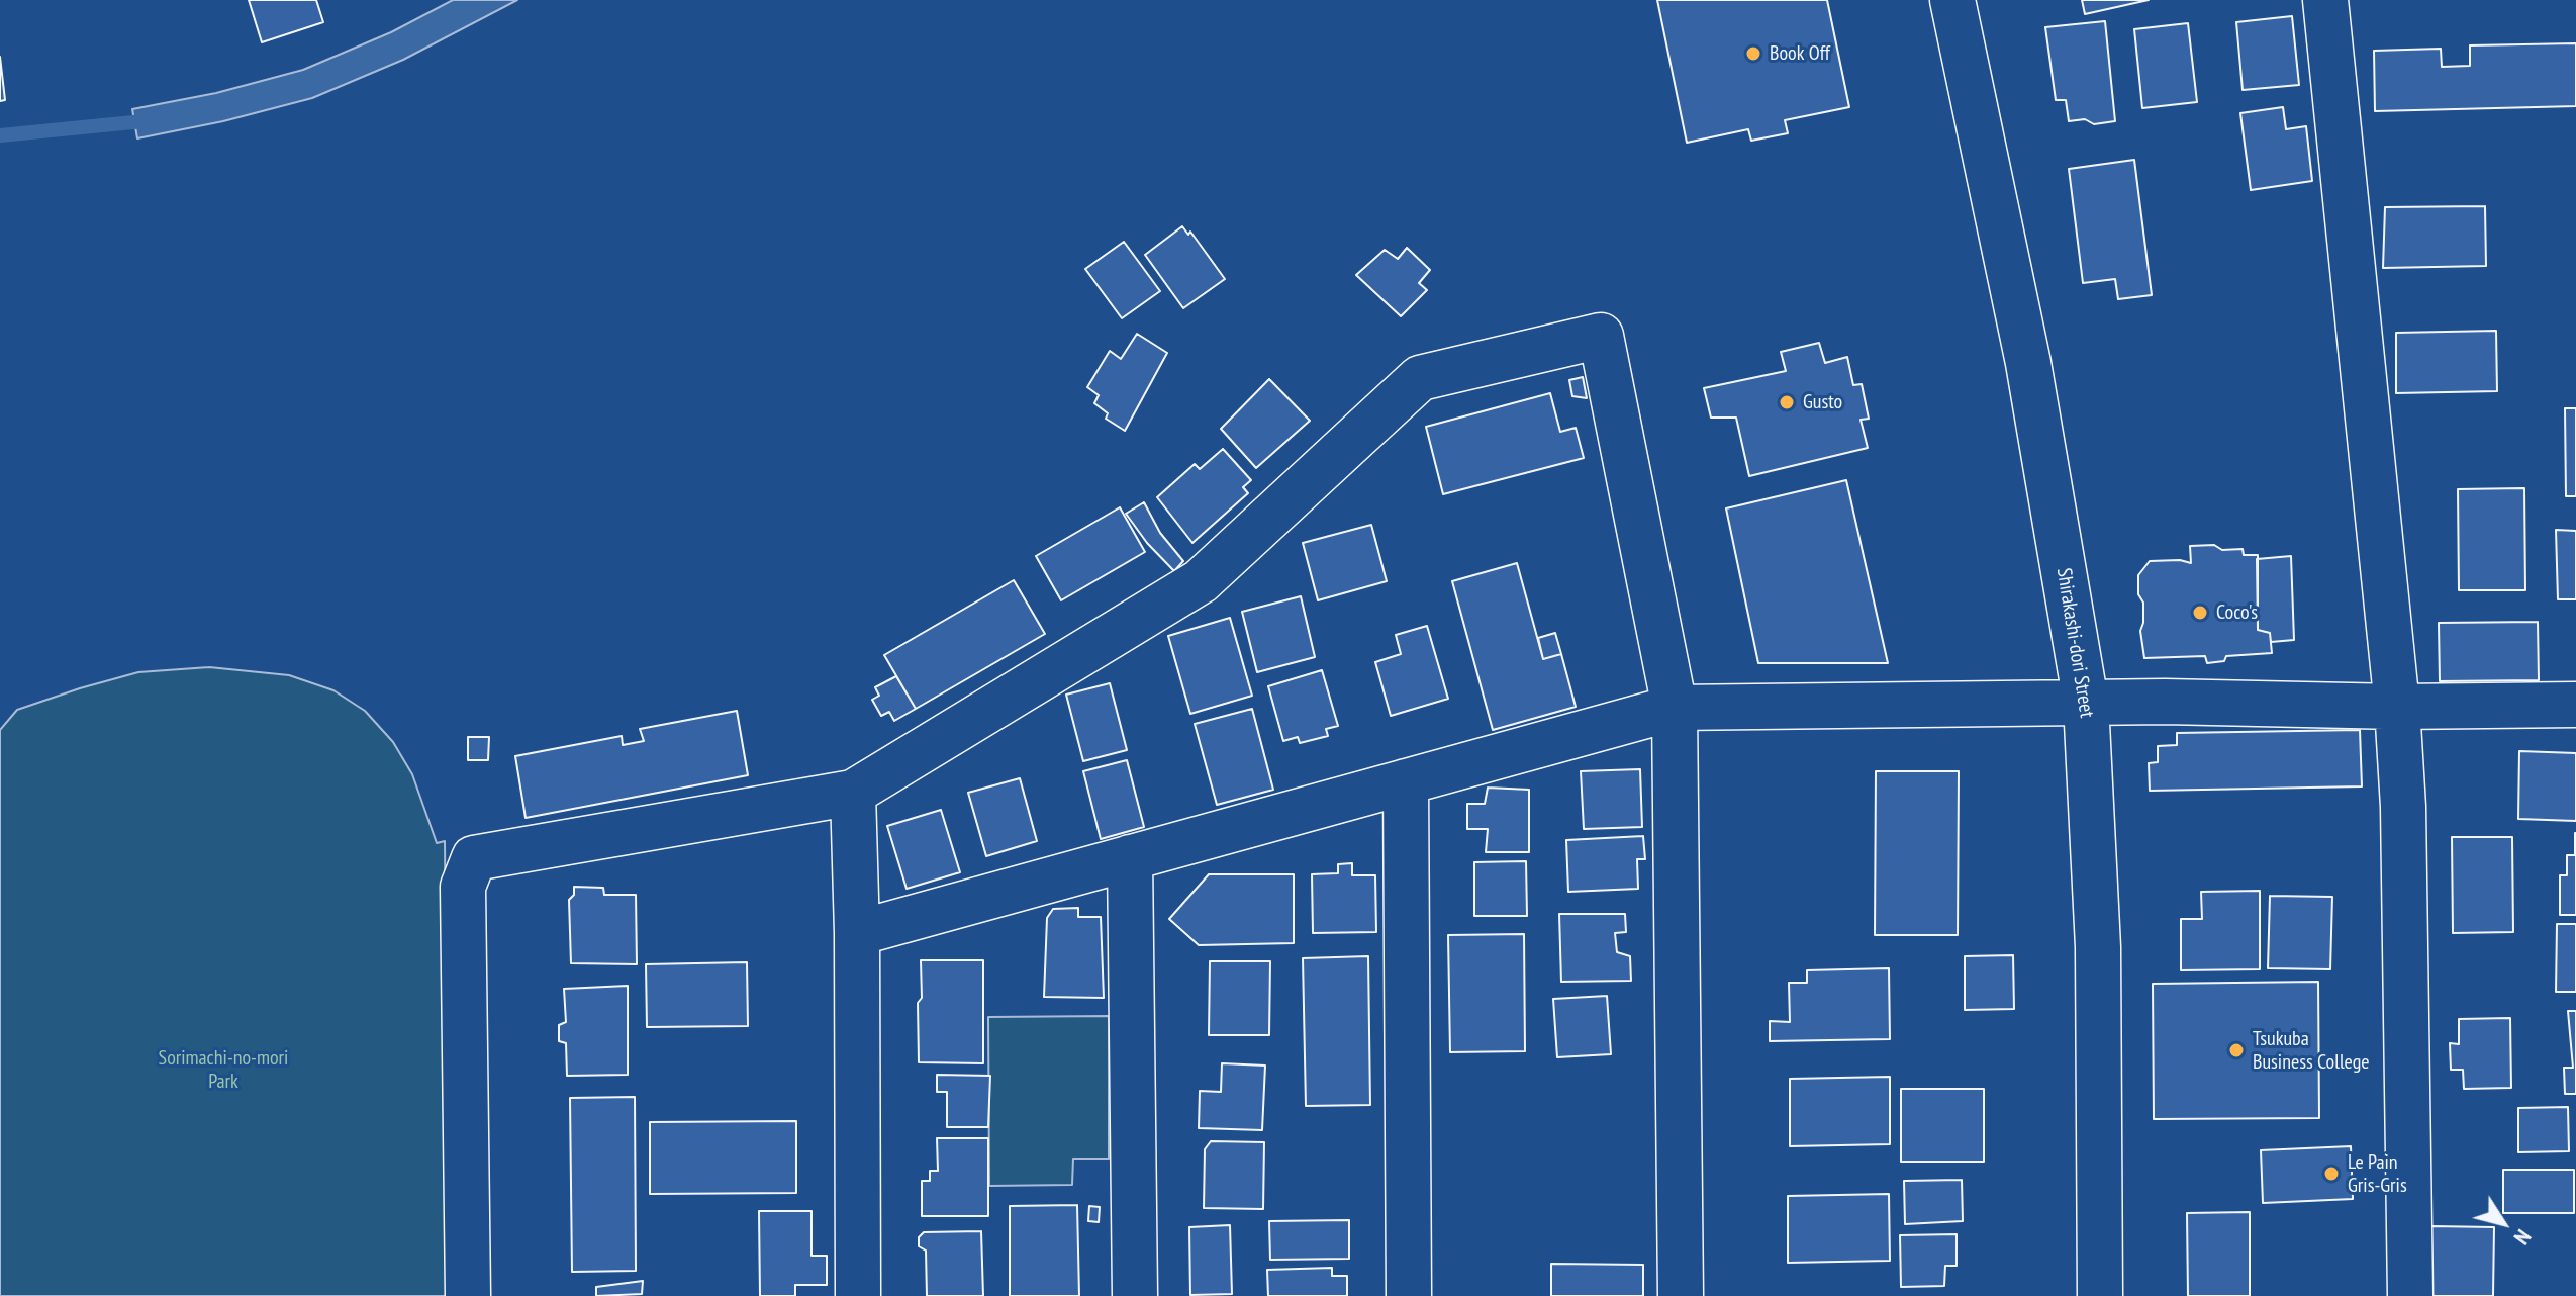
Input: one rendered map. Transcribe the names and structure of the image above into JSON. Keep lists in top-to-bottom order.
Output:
{
  "streets": {
    "street": ["Shirakashi-dori Street"]
  },
  "parks": ["Sorimachi-no-mori Park"],
  "places": [
    "Book Off",
    "Gusto",
    "Coco's",
    "Tsukuba Business College",
    "Le Pain Gris-Gris"
  ],
  "north": "bottom right"
}
